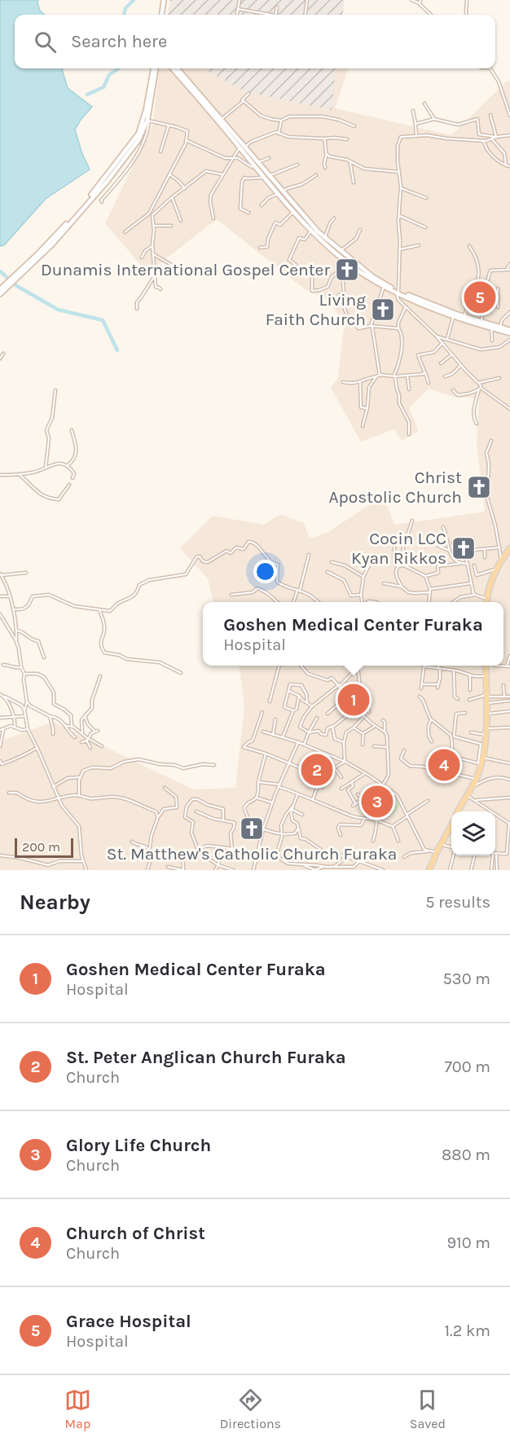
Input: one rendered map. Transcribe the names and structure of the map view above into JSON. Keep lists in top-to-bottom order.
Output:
{
  "places": {
    "church": [
      "Dunamis International Gospel Center",
      "Living Faith Church",
      "Christ Apostolic Church",
      "Cocin LCC Kyan Rikkos",
      "St. Matthew's Catholic Church Furaka"
    ]
  },
  "scale_bar": "200 m",
  "page": {
    "search": "Search here",
    "pins": [
      "5",
      "1",
      "4",
      "2",
      "3"
    ],
    "popup": ["Goshen Medical Center Furaka", "Hospital"],
    "scale": "200 m",
    "heading": ["Nearby", "5 results"],
    "list": [
      {
        "mark": "1",
        "name": "Goshen Medical Center Furaka",
        "note": "Hospital",
        "value": "530 m"
      },
      {
        "mark": "2",
        "name": "St. Peter Anglican Church Furaka",
        "note": "Church",
        "value": "700 m"
      },
      {
        "mark": "3",
        "name": "Glory Life Church",
        "note": "Church",
        "value": "880 m"
      },
      {
        "mark": "4",
        "name": "Church of Christ",
        "note": "Church",
        "value": "910 m"
      },
      {
        "mark": "5",
        "name": "Grace Hospital",
        "note": "Hospital",
        "value": "1.2 km"
      }
    ],
    "nav": ["Map", "Directions", "Saved"]
  }
}
